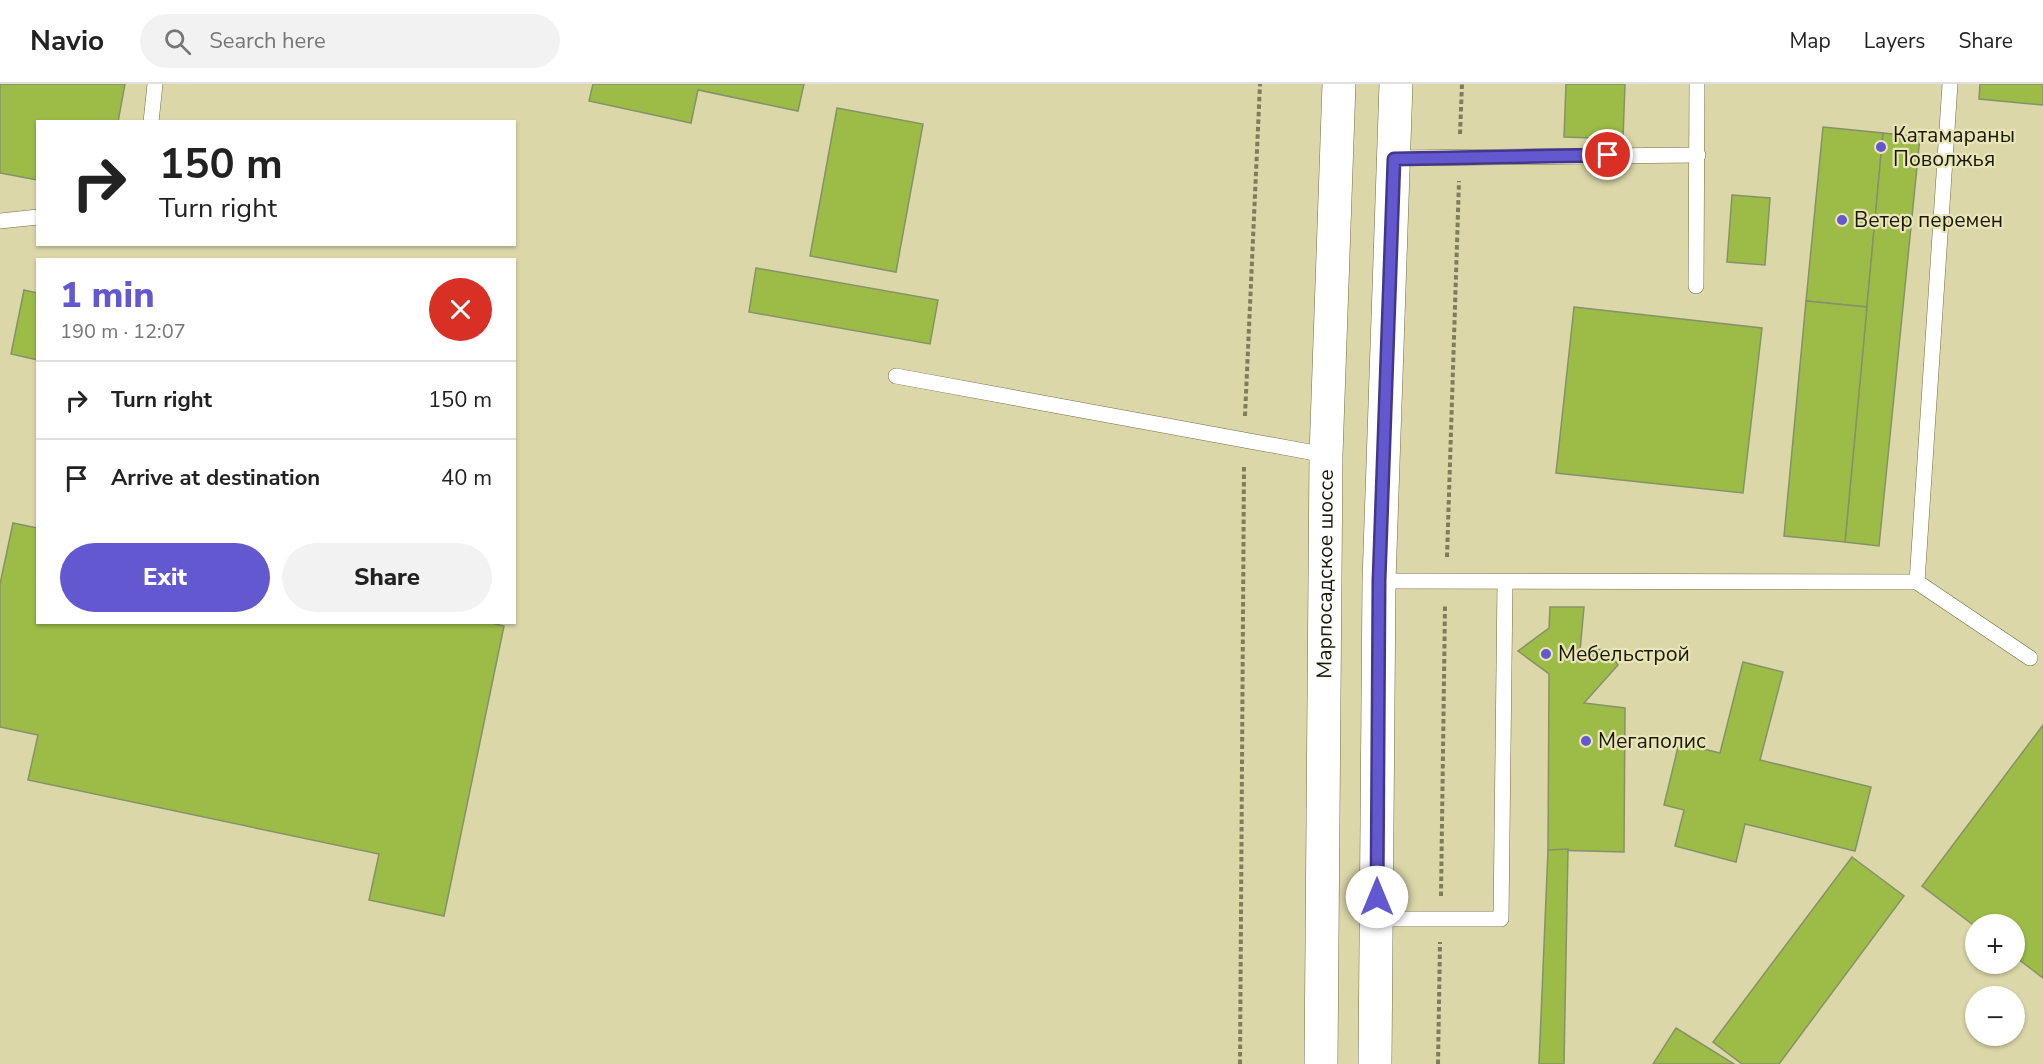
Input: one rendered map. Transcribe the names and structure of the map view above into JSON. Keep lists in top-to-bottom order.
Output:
{
  "streets": {
    "main road": ["Марпосадское шоссе"]
  },
  "places": [
    "Катамараны Поволжья",
    "Ветер перемен",
    "Мебельстрой",
    "Мегаполис"
  ],
  "page": {
    "header": "Navio",
    "search": "Search here",
    "nav": ["Map", "Layers", "Share"],
    "turn": ["150 m", "Turn right"],
    "heading": ["1 min", "190 m · 12:07"],
    "list": [
      {
        "name": "Turn right",
        "value": "150 m"
      },
      {
        "name": "Arrive at destination",
        "value": "40 m"
      }
    ],
    "buttons": ["Exit", "Share"],
    "map_buttons": ["+", "−"]
  }
}
